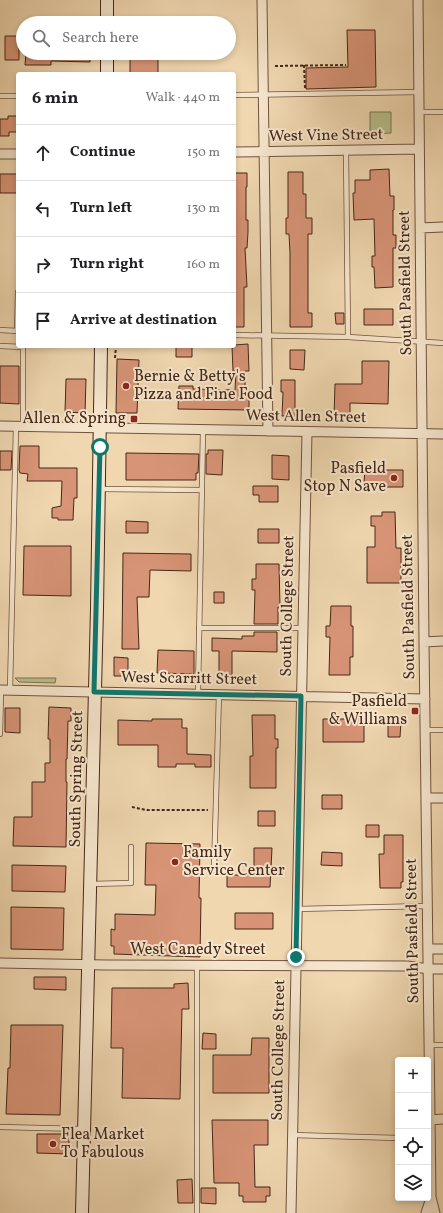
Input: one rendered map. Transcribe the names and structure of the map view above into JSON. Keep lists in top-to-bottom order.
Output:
{
  "streets": {
    "street": [
      "West Vine Street",
      "South Pasfield Street",
      "West Allen Street",
      "South College Street",
      "West Scarritt Street",
      "South Spring Street",
      "West Canedy Street"
    ]
  },
  "crossings": [
    ["West Vine Street", "South Pasfield Street"],
    ["South Pasfield Street", "West Allen Street"],
    ["South Pasfield Street", "West Scarritt Street"],
    ["South Pasfield Street", "West Canedy Street"],
    ["West Allen Street", "South College Street"],
    ["West Allen Street", "South Spring Street"],
    ["South College Street", "West Scarritt Street"],
    ["South College Street", "West Canedy Street"],
    ["West Scarritt Street", "South Spring Street"],
    ["South Spring Street", "West Canedy Street"]
  ],
  "places": {
    "other": [
      "Bernie & Betty's Pizza and Fine Food",
      "Pasfield Stop N Save",
      "Family Service Center",
      "Flea Market To Fabulous"
    ],
    "transit": ["Allen & Spring", "Pasfield & Williams"]
  },
  "page": {
    "search": "Search here",
    "heading": ["6 min", "Walk · 440 m"],
    "list": [
      ["Continue", "150 m"],
      ["Turn left", "130 m"],
      ["Turn right", "160 m"],
      "Arrive at destination"
    ],
    "map_buttons": ["+", "−"]
  }
}
